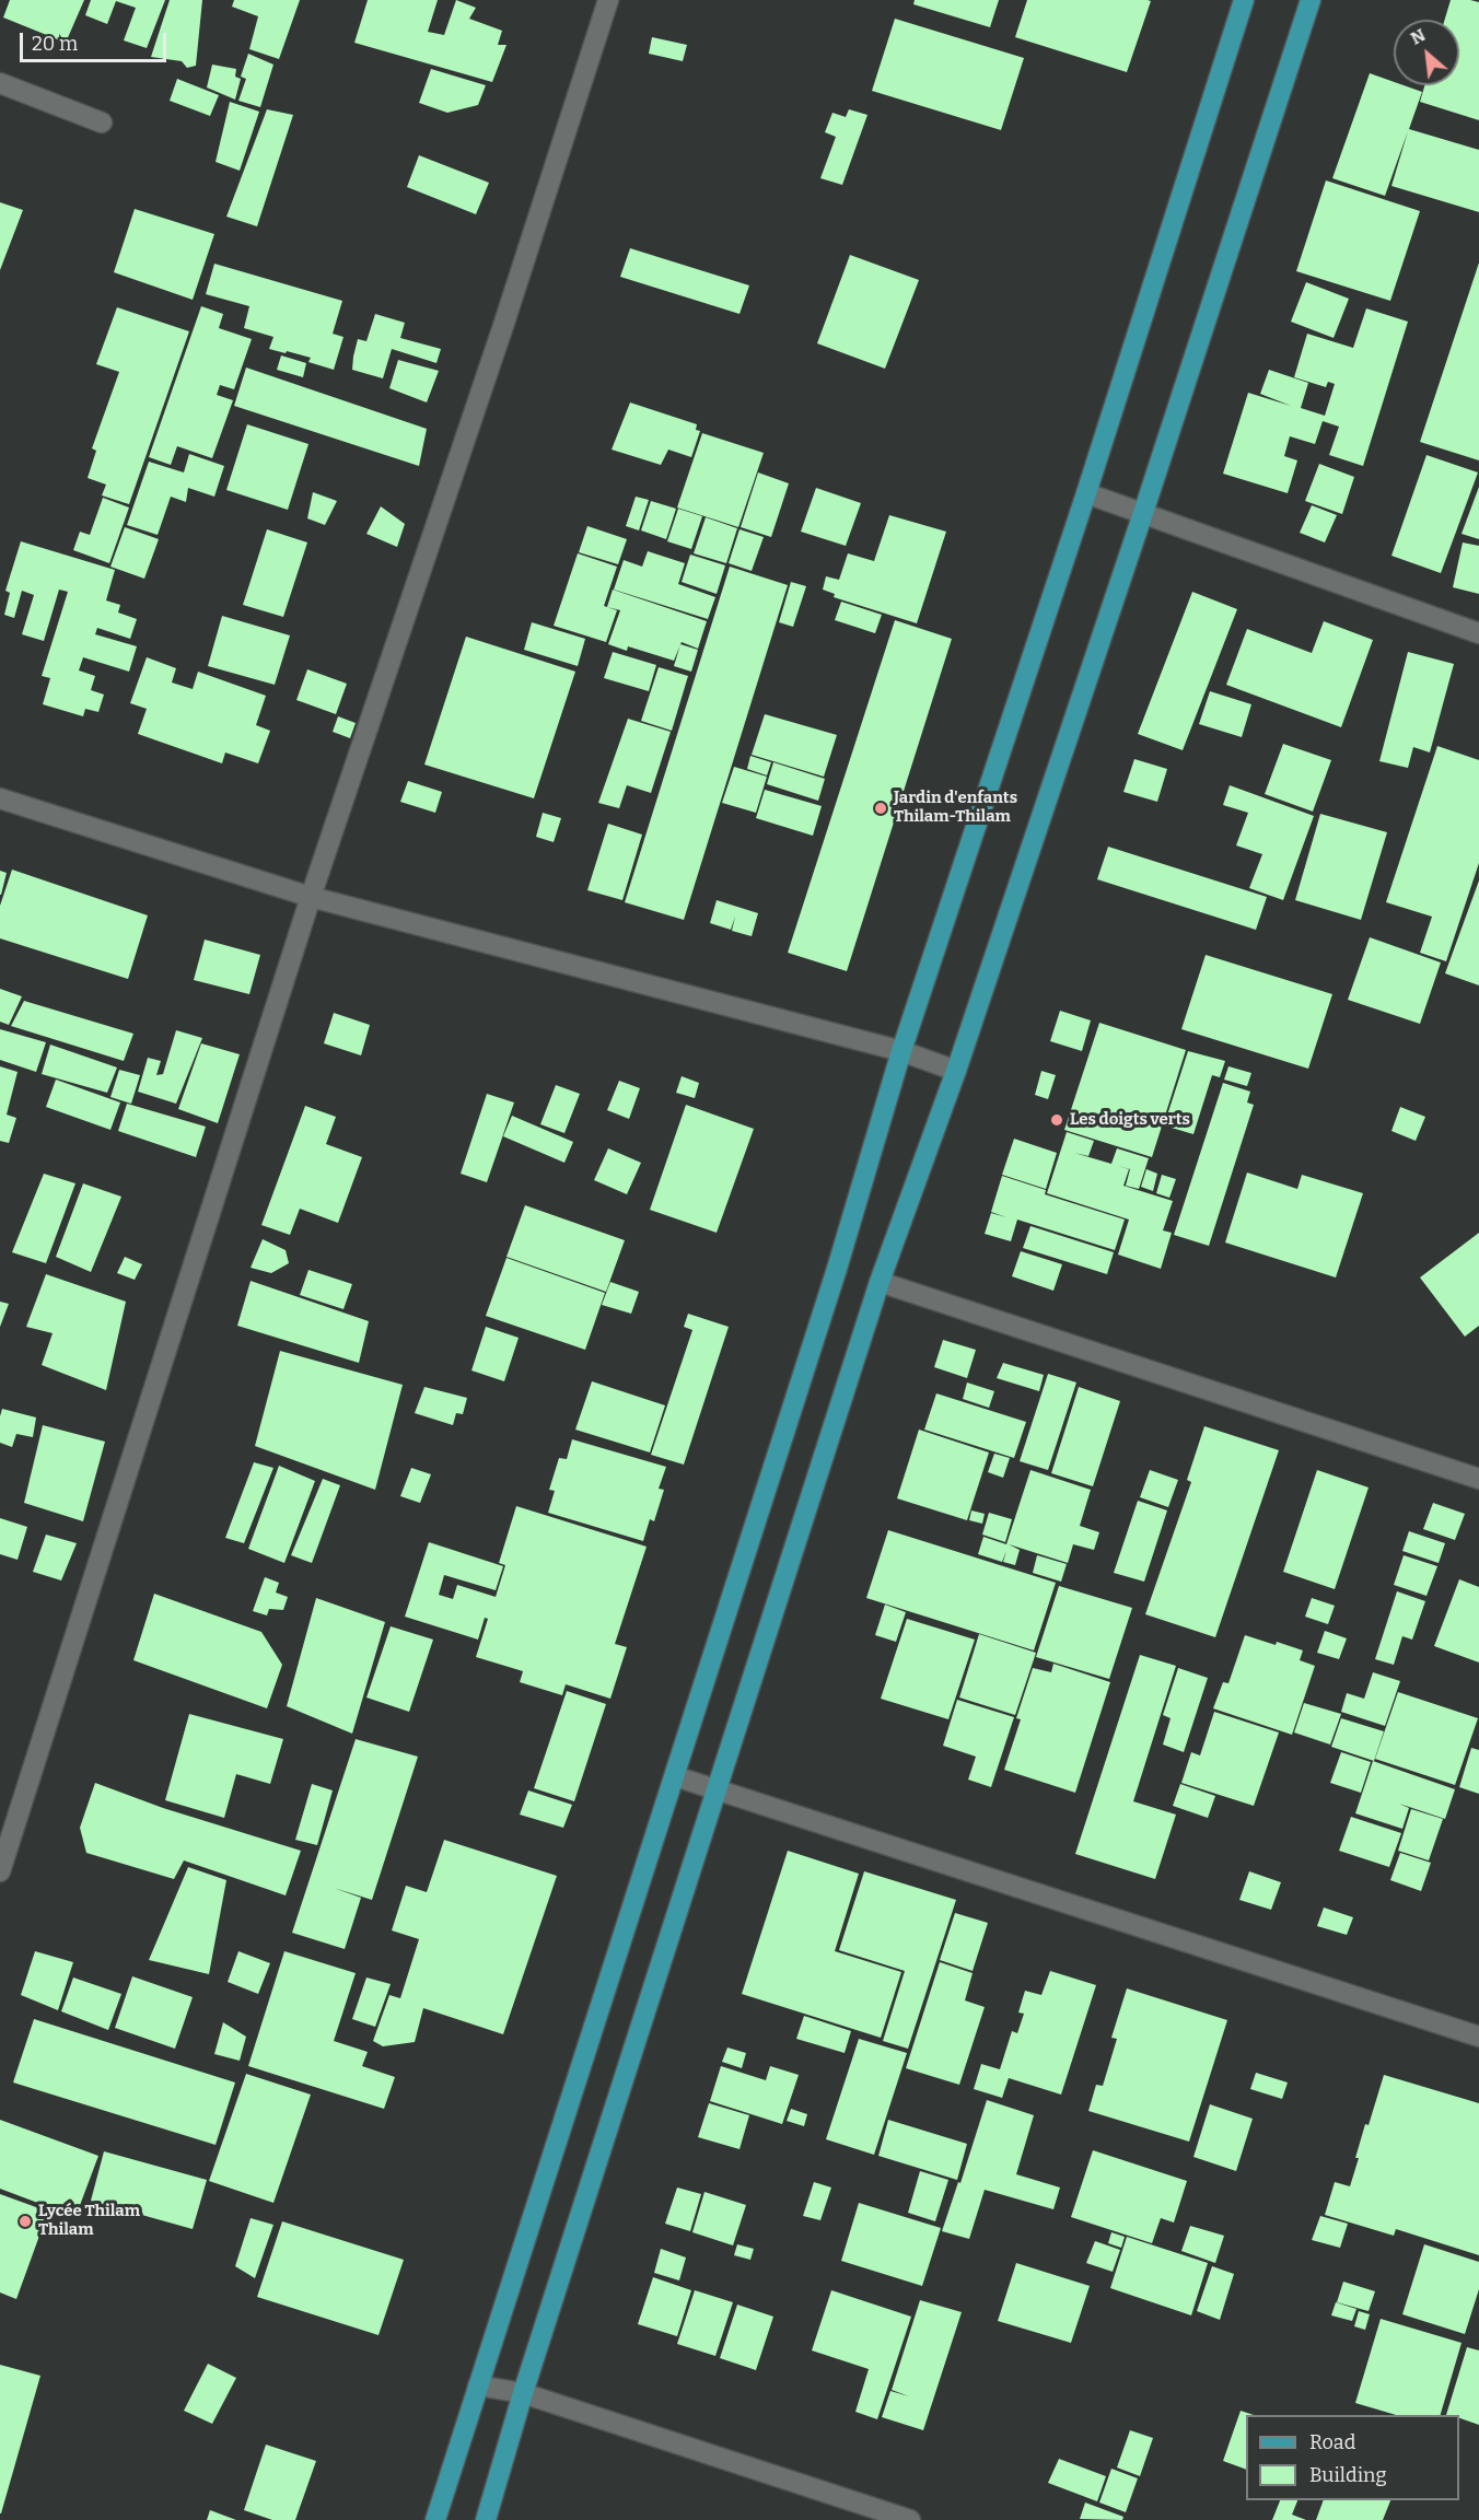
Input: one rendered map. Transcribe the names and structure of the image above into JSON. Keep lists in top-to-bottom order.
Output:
{
  "places": ["Jardin d'enfants Thilam-Thilam", "Les doigts verts", "Lycée Thilam Thilam"],
  "legend": ["Road", "Building"],
  "scale_bar": "20 m",
  "north": "top left"
}
